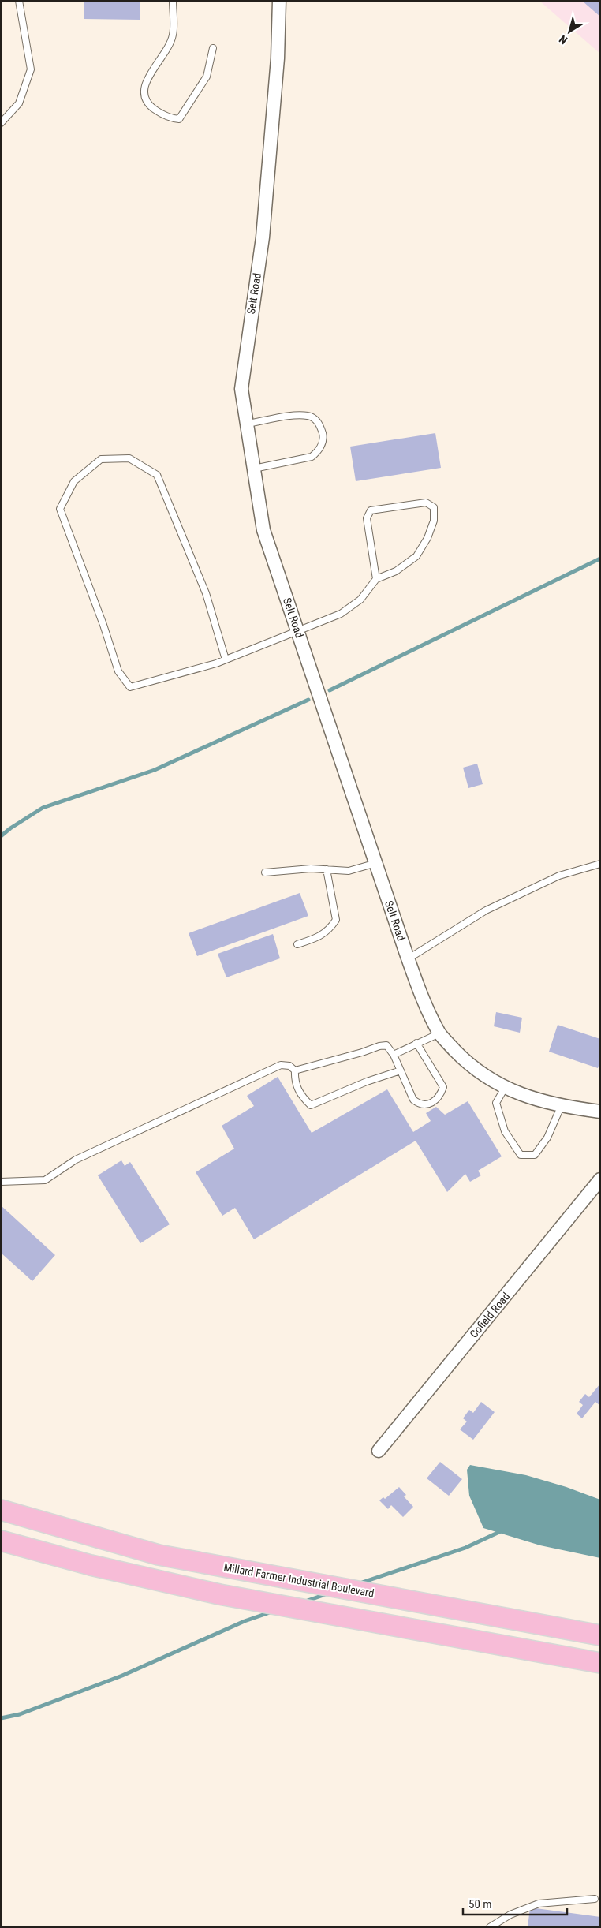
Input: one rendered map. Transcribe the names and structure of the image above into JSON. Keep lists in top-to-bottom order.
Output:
{
  "streets": {
    "main road": ["Millard Farmer Industrial Boulevard"],
    "street": ["Selt Road", "Cofield Road"]
  },
  "scale_bar": "50 m",
  "north": "bottom left"
}
